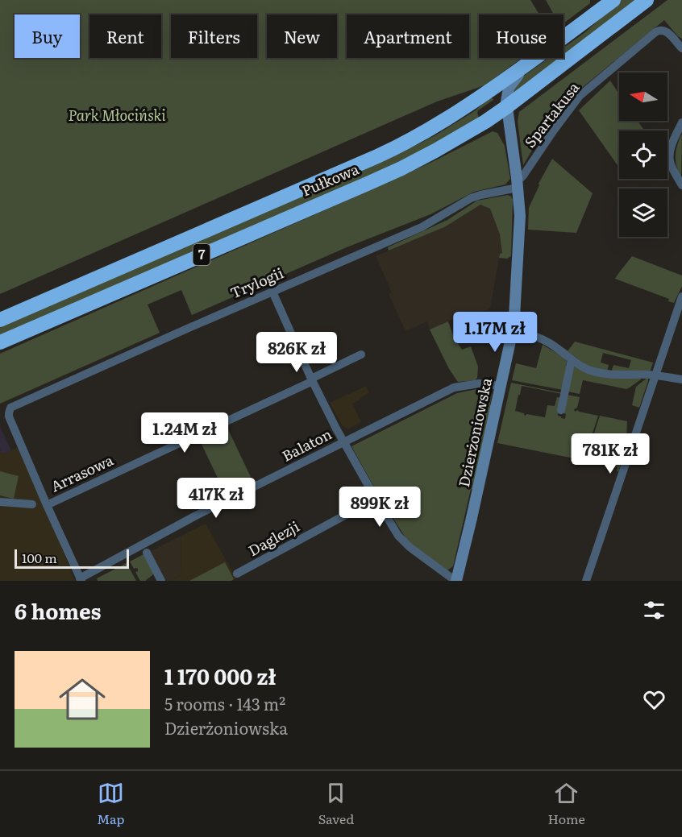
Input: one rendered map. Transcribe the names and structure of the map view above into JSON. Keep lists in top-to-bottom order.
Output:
{
  "streets": {
    "highway": ["Pułkowa", "7"],
    "street": [
      "Spartakusa",
      "Trylogii",
      "Dzierżoniowska",
      "Balaton",
      "Arrasowa",
      "Daglezji"
    ]
  },
  "crossings": [
    ["Spartakusa", "Trylogii"],
    ["Spartakusa", "Dzierżoniowska"],
    ["Pułkowa", "Dzierżoniowska"],
    ["Trylogii", "Dzierżoniowska"],
    ["Trylogii", "Arrasowa"],
    ["Dzierżoniowska", "Balaton"]
  ],
  "parks": ["Park Młociński"],
  "scale_bar": "100 m",
  "north": "left",
  "page": {
    "chip": [
      "Buy",
      "Rent",
      "Filters",
      "New",
      "Apartment",
      "House"
    ],
    "price": [
      "1.17M zł",
      "826K zł",
      "1.24M zł",
      "781K zł",
      "417K zł",
      "899K zł"
    ],
    "scale": "100 m",
    "heading": "6 homes",
    "list": [
      {
        "name": "1 170 000 zł",
        "note": "5 rooms · 143 m² · Dzierżoniowska"
      }
    ],
    "tabs": ["Map", "Saved", "Home"]
  }
}
